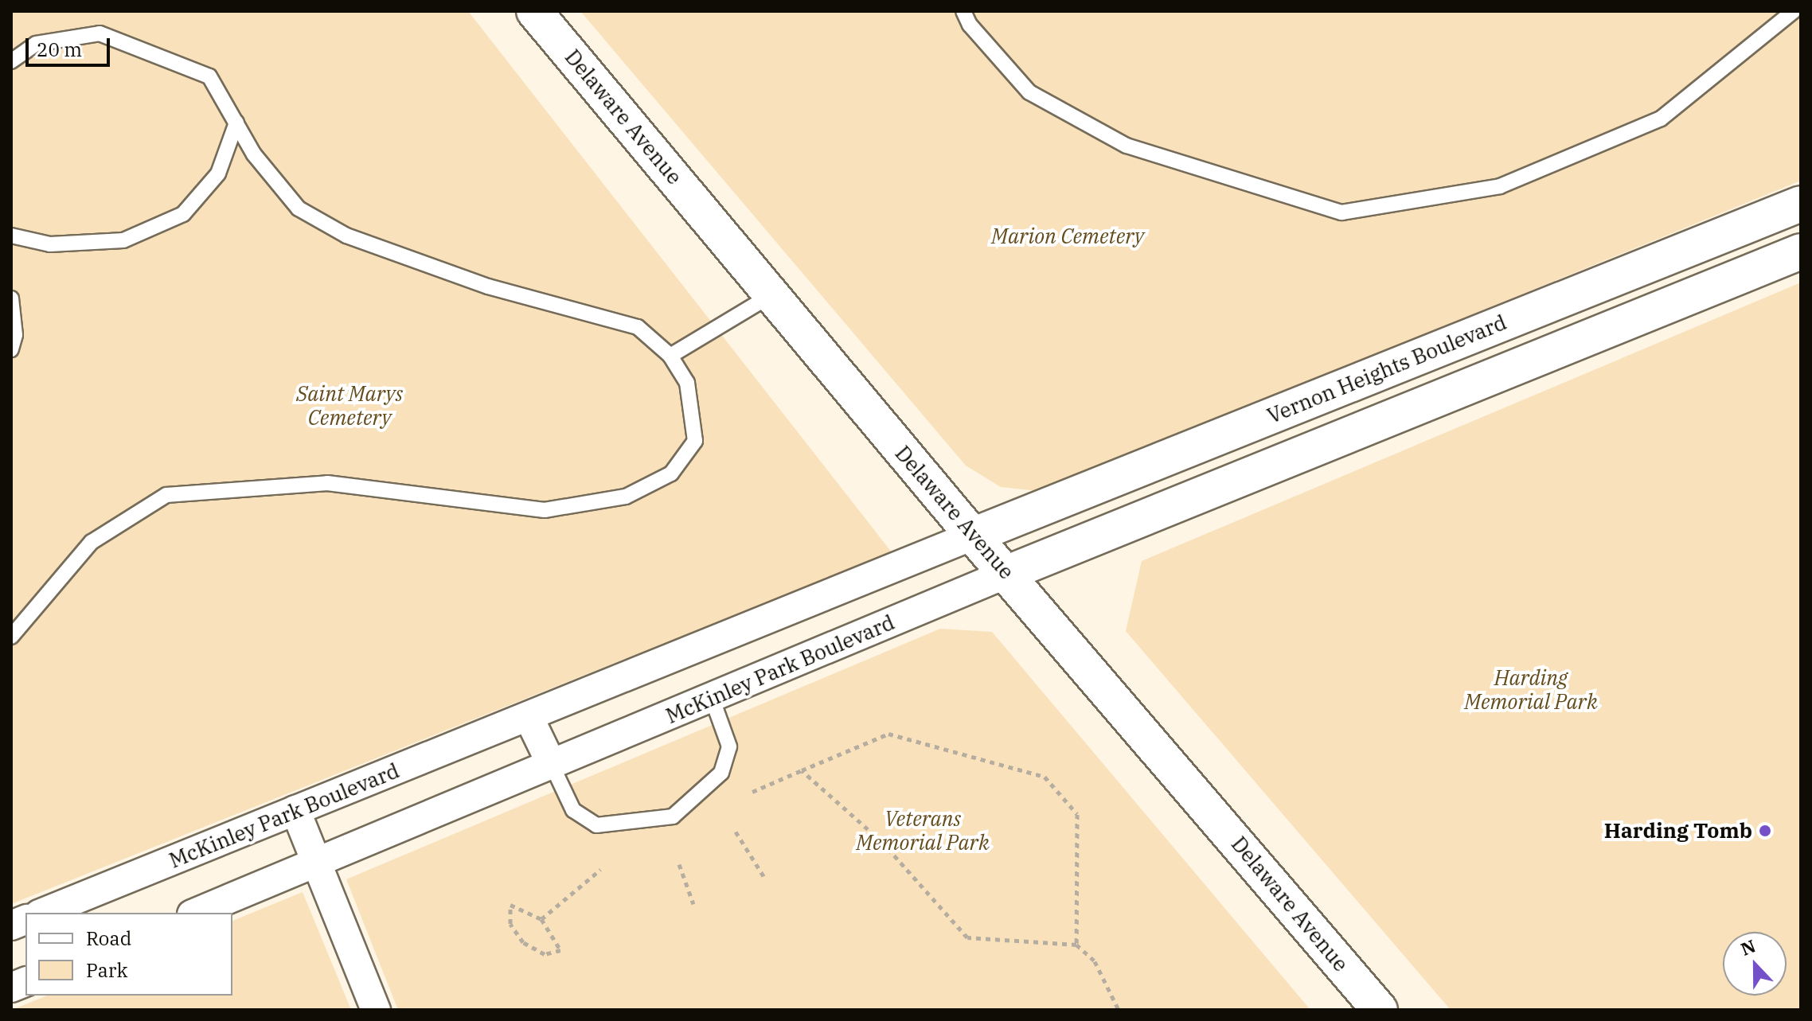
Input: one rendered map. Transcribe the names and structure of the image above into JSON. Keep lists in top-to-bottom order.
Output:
{
  "streets": {
    "street": ["Delaware Avenue", "Vernon Heights Boulevard", "McKinley Park Boulevard"]
  },
  "crossings": [
    ["Delaware Avenue", "Vernon Heights Boulevard"],
    ["Delaware Avenue", "McKinley Park Boulevard"],
    ["Vernon Heights Boulevard", "McKinley Park Boulevard"]
  ],
  "parks": [
    "Marion Cemetery",
    "Saint Marys Cemetery",
    "Harding Memorial Park",
    "Veterans Memorial Park"
  ],
  "places": ["Harding Tomb"],
  "legend": ["Road", "Park"],
  "scale_bar": "20 m",
  "north": "top"
}
